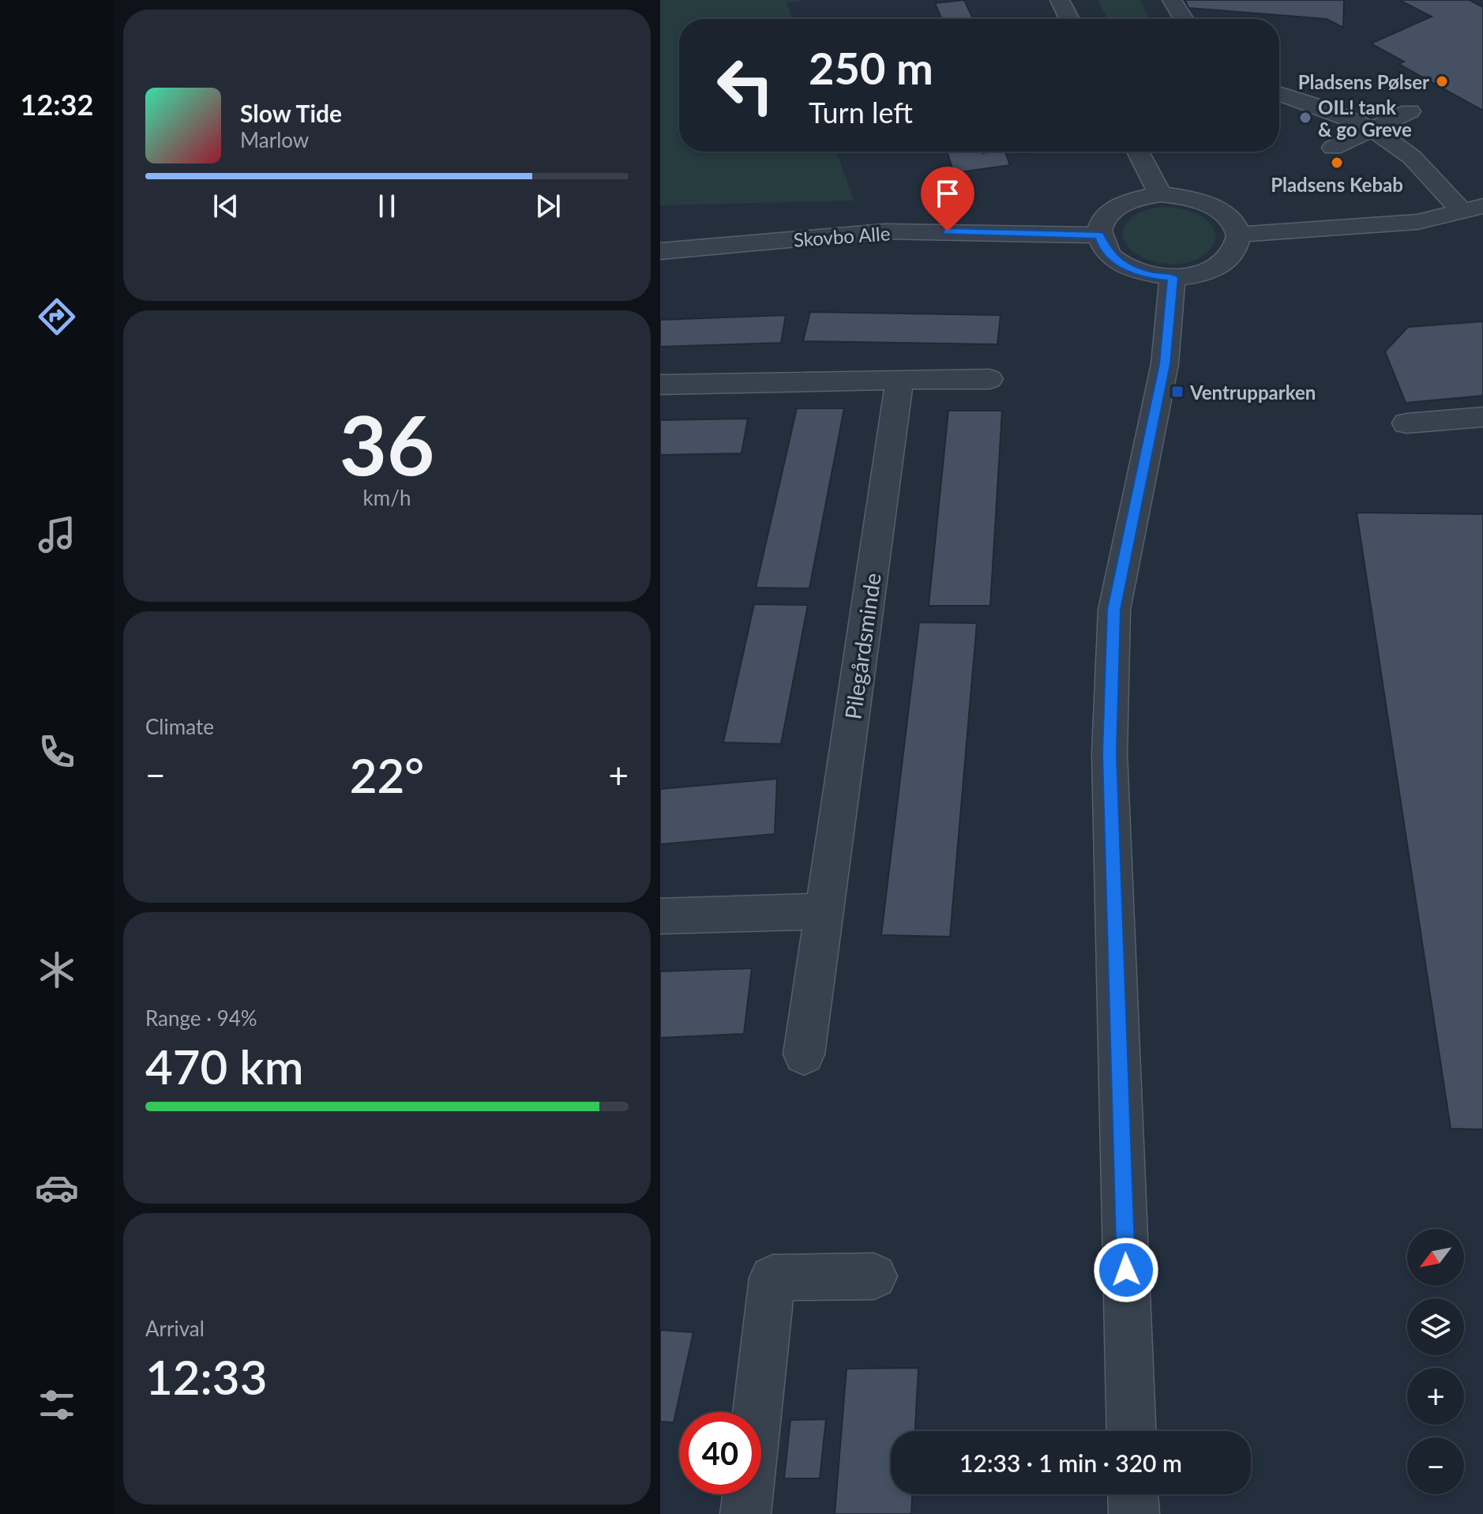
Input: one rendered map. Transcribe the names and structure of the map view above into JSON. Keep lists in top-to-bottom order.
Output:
{
  "streets": {
    "street": ["Skovbo Alle", "Pilegårdsminde"]
  },
  "places": {
    "other": ["Pladsens Pølser", "OIL! tank & go Greve", "Pladsens Kebab"],
    "transit": ["Ventrupparken"]
  },
  "north": "bottom left",
  "page": {
    "tabs": "12:32",
    "turn": ["250 m", "Turn left"],
    "song": ["Slow Tide", "Marlow"],
    "tile": [
      ["36", "km/h"],
      "Climate",
      ["Range · 94%", "470 km"],
      ["Arrival", "12:33"]
    ],
    "heat": ["−", "22°", "+"],
    "map_buttons": ["+", "−"],
    "limit": "40",
    "trip": "12:33 · 1 min · 320 m"
  }
}
